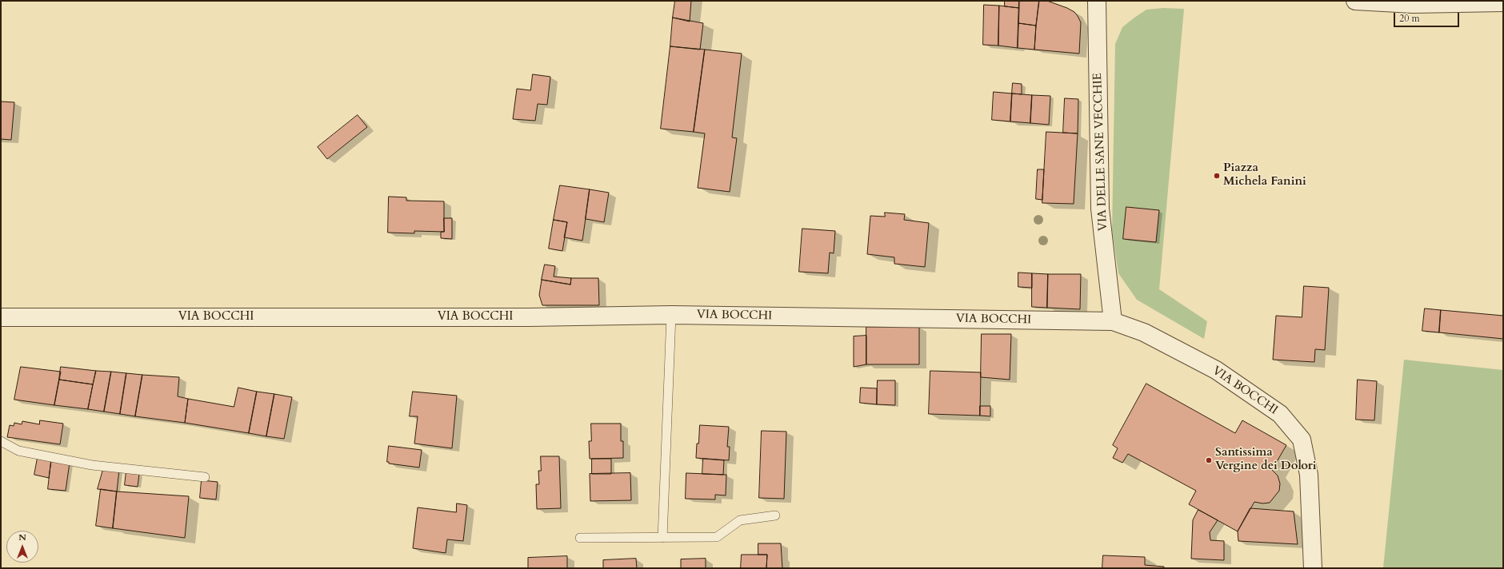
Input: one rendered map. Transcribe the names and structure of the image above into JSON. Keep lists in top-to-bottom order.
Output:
{
  "streets": {
    "street": ["VIA DELLE SANE VECCHIE", "VIA BOCCHI"]
  },
  "crossings": [
    ["VIA DELLE SANE VECCHIE", "VIA BOCCHI"]
  ],
  "places": ["Piazza Michela Fanini", "Santissima Vergine dei Dolori"],
  "scale_bar": "20 m",
  "north": "top"
}
